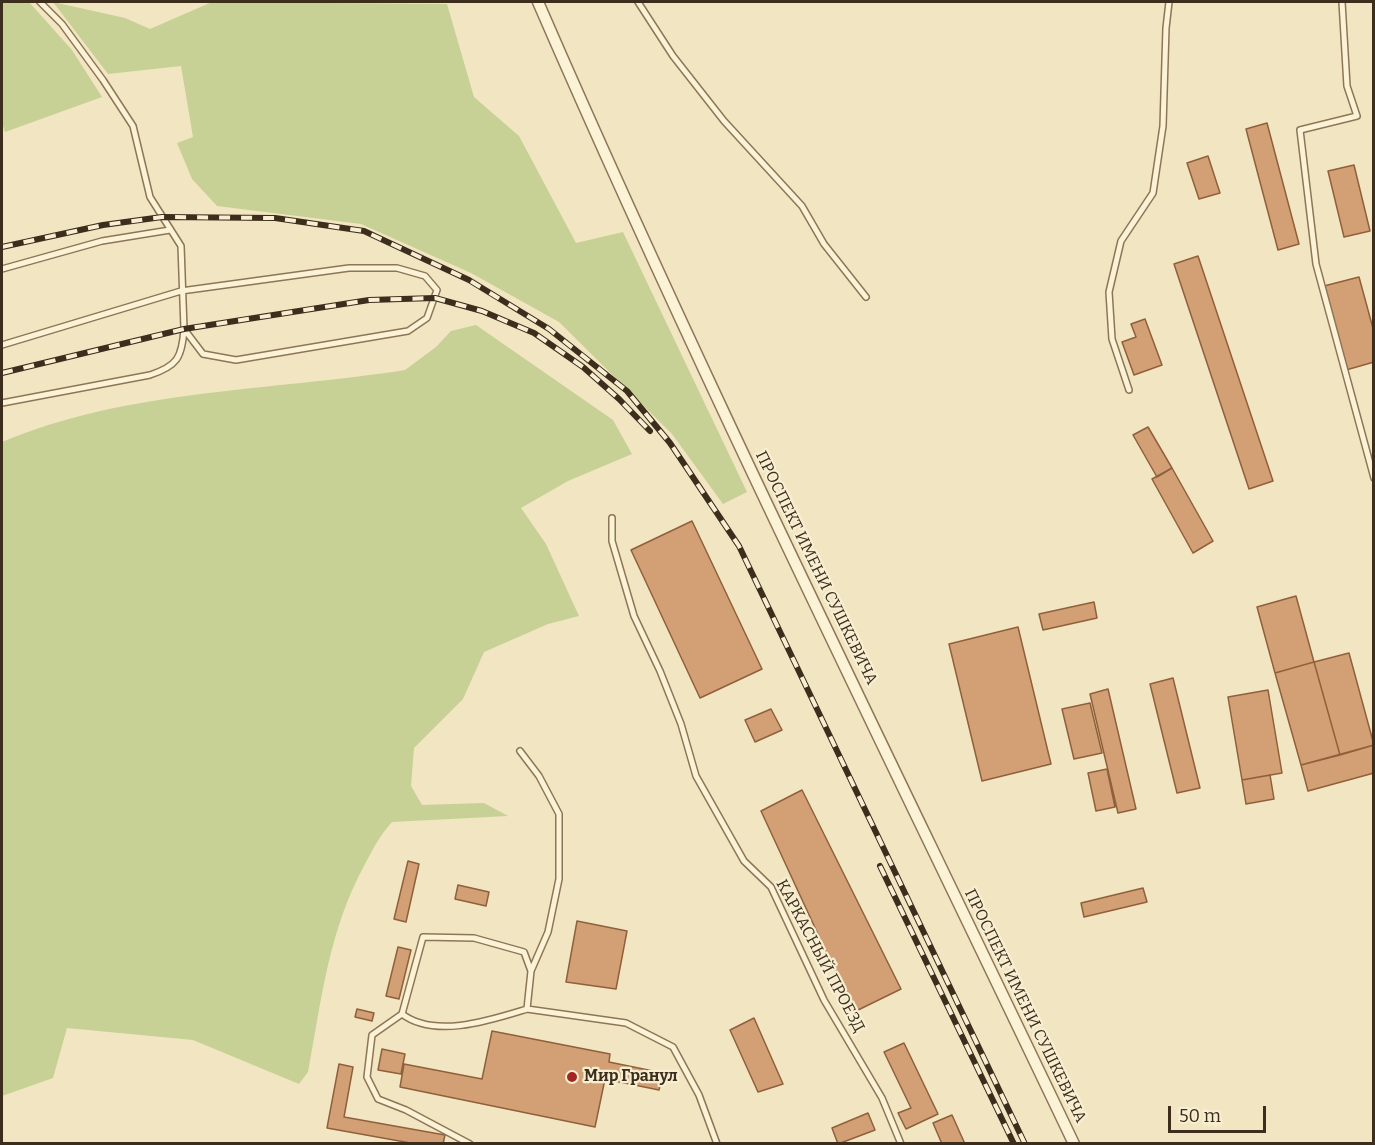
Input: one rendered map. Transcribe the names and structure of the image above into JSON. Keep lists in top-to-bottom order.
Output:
{
  "streets": {
    "street": ["ПРОСПЕКТ ИМЕНИ СУШКЕВИЧА"],
    "lane": ["КАРКАСНЫЙ ПРОЕЗД"]
  },
  "places": ["Мир Гранул"],
  "scale_bar": "50 m"
}
